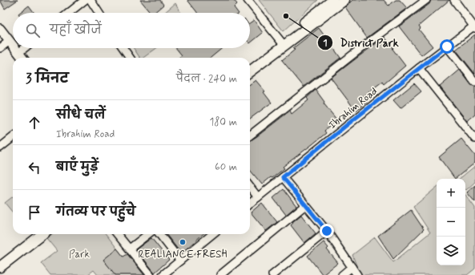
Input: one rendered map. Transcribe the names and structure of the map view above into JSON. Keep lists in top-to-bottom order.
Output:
{
  "streets": {
    "street": ["Ibrahim Road"]
  },
  "parks": ["Park"],
  "places": ["District Park", "REALIANCE FRESH"],
  "page": {
    "search": "यहाँ खोजें",
    "heading": ["3 मिनट", "पैदल · 240 m"],
    "list": [
      ["सीधे चलें", "Ibrahim Road", "180 m"],
      ["बाएँ मुड़ें", "60 m"],
      "गंतव्य पर पहुँचे"
    ],
    "map_buttons": ["+", "−"]
  }
}
